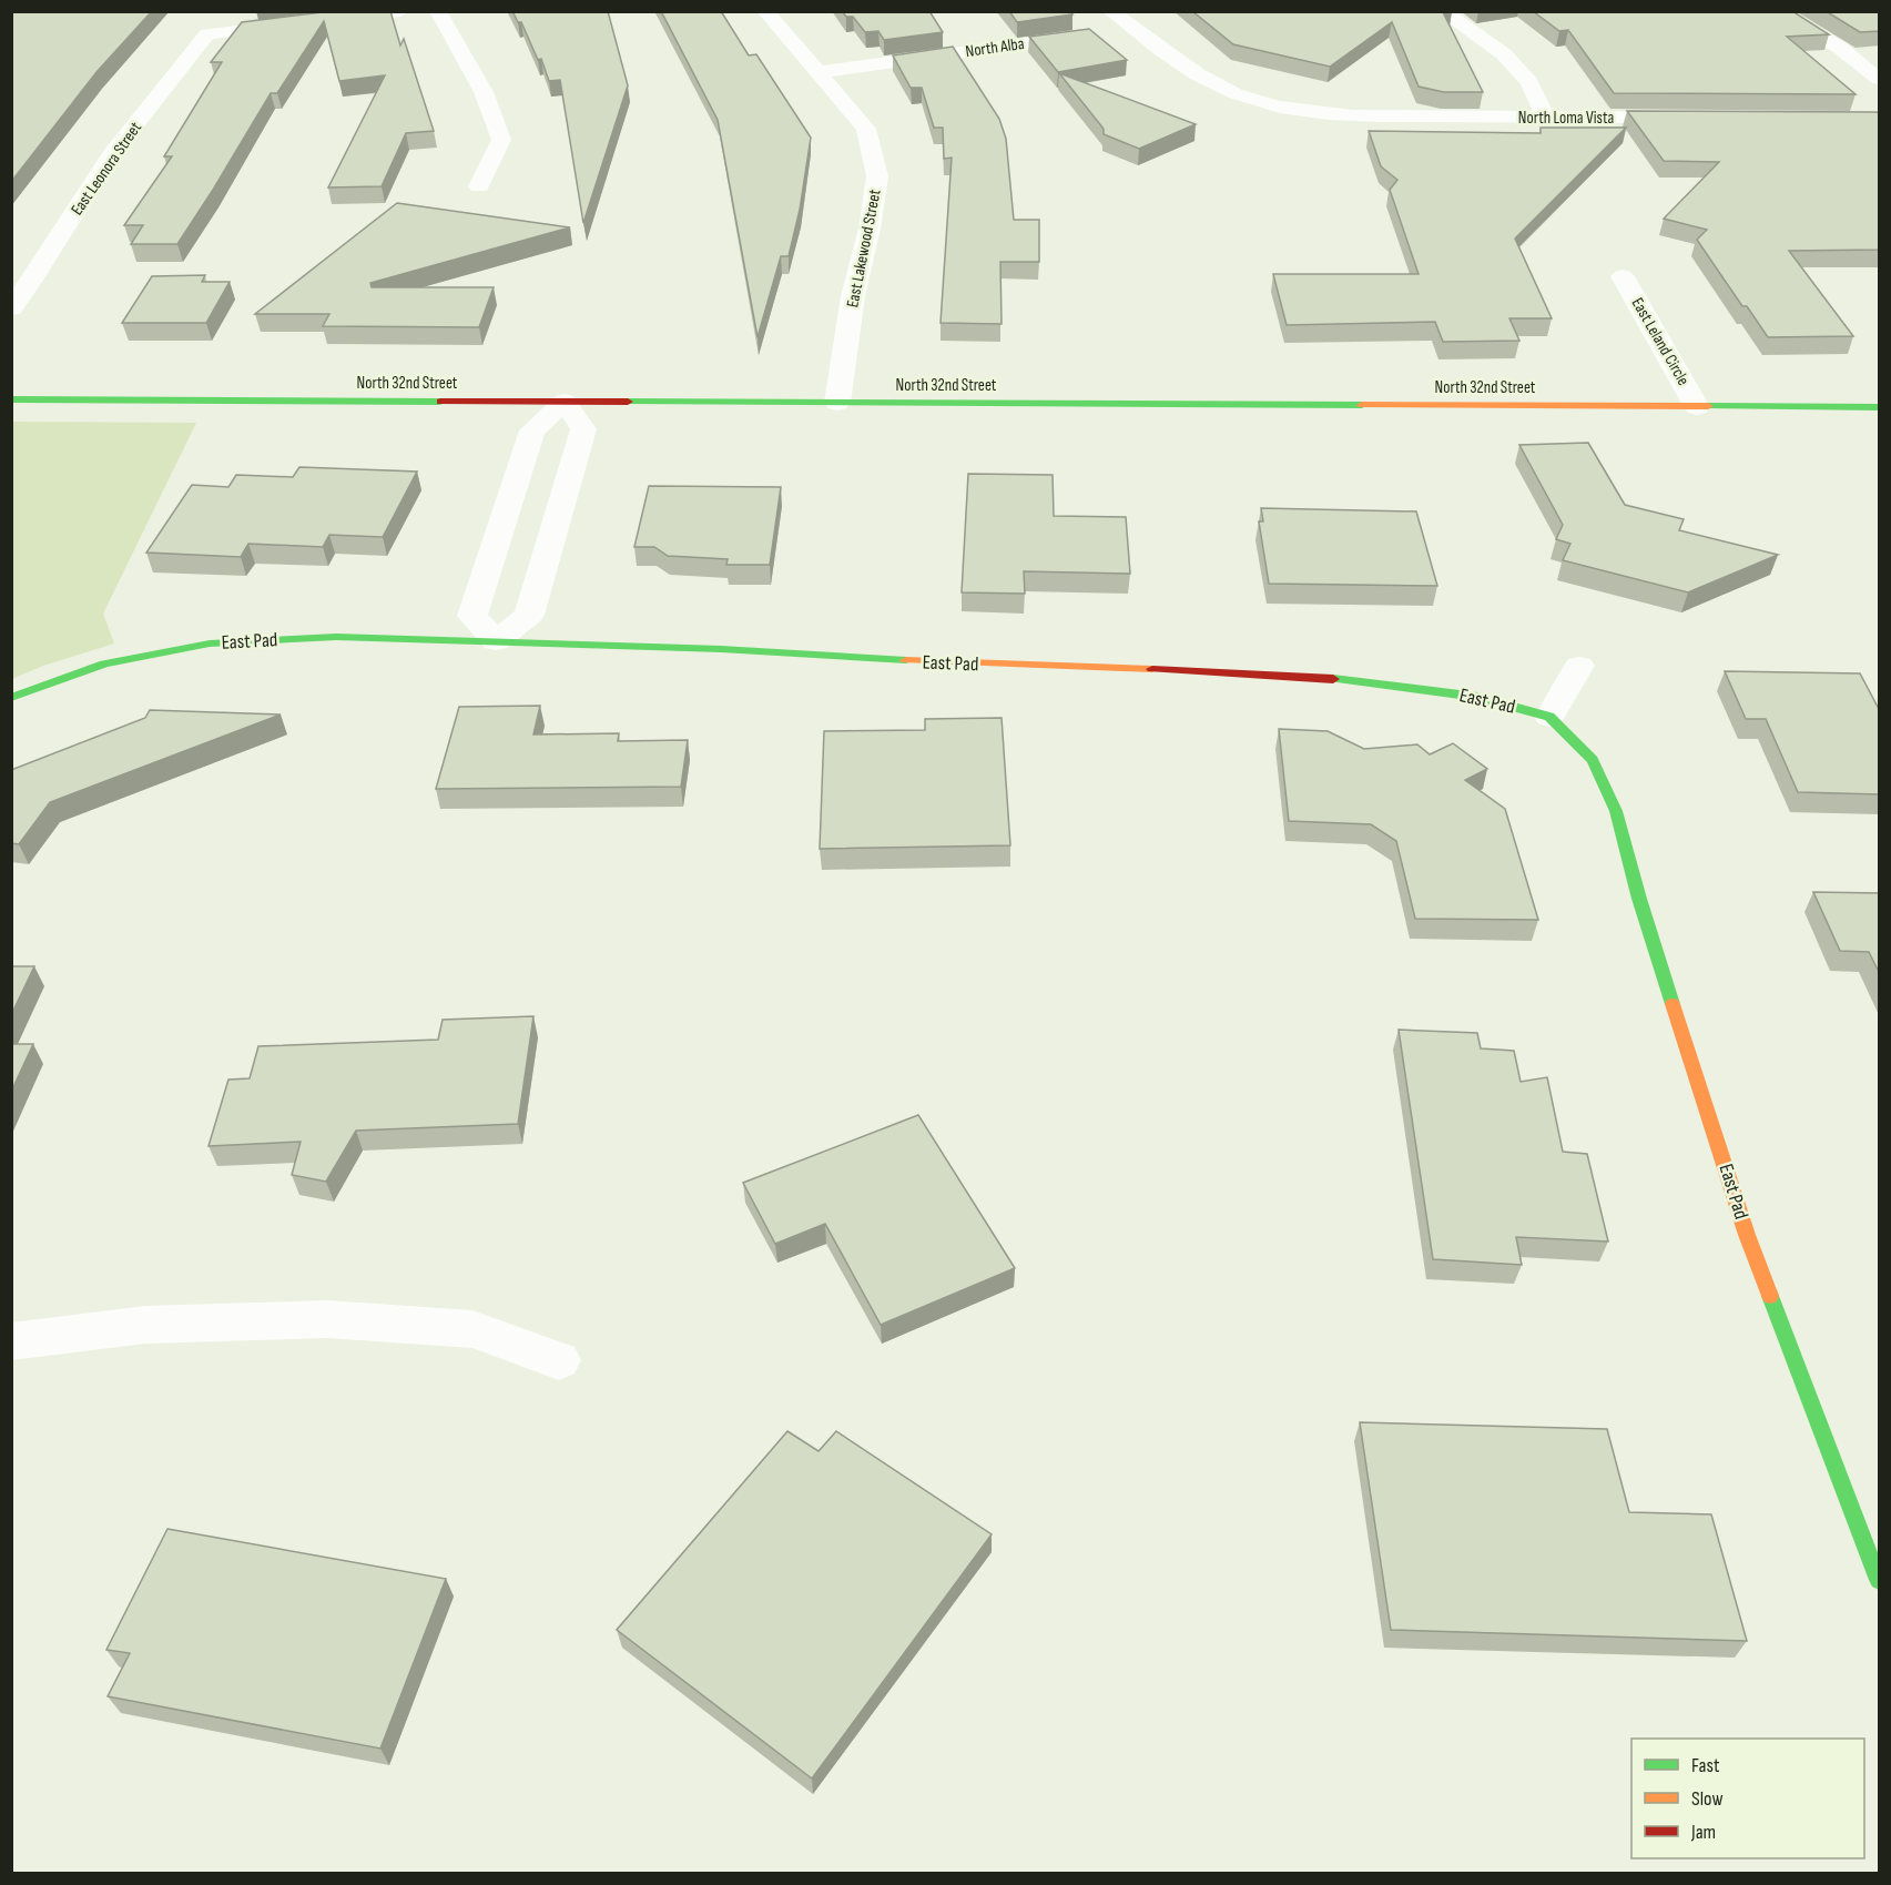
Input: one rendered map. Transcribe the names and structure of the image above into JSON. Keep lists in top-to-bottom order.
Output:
{
  "streets": {
    "street": [
      "North Alba",
      "North Loma Vista",
      "East Leonora Street",
      "East Lakewood Street",
      "East Leland Circle",
      "North 32nd Street",
      "East Pad"
    ]
  },
  "crossings": [
    ["North Alba", "North Loma Vista"],
    ["North Alba", "East Lakewood Street"],
    ["East Lakewood Street", "North 32nd Street"],
    ["East Leland Circle", "North 32nd Street"]
  ],
  "legend": ["Fast", "Slow", "Jam"]
}
